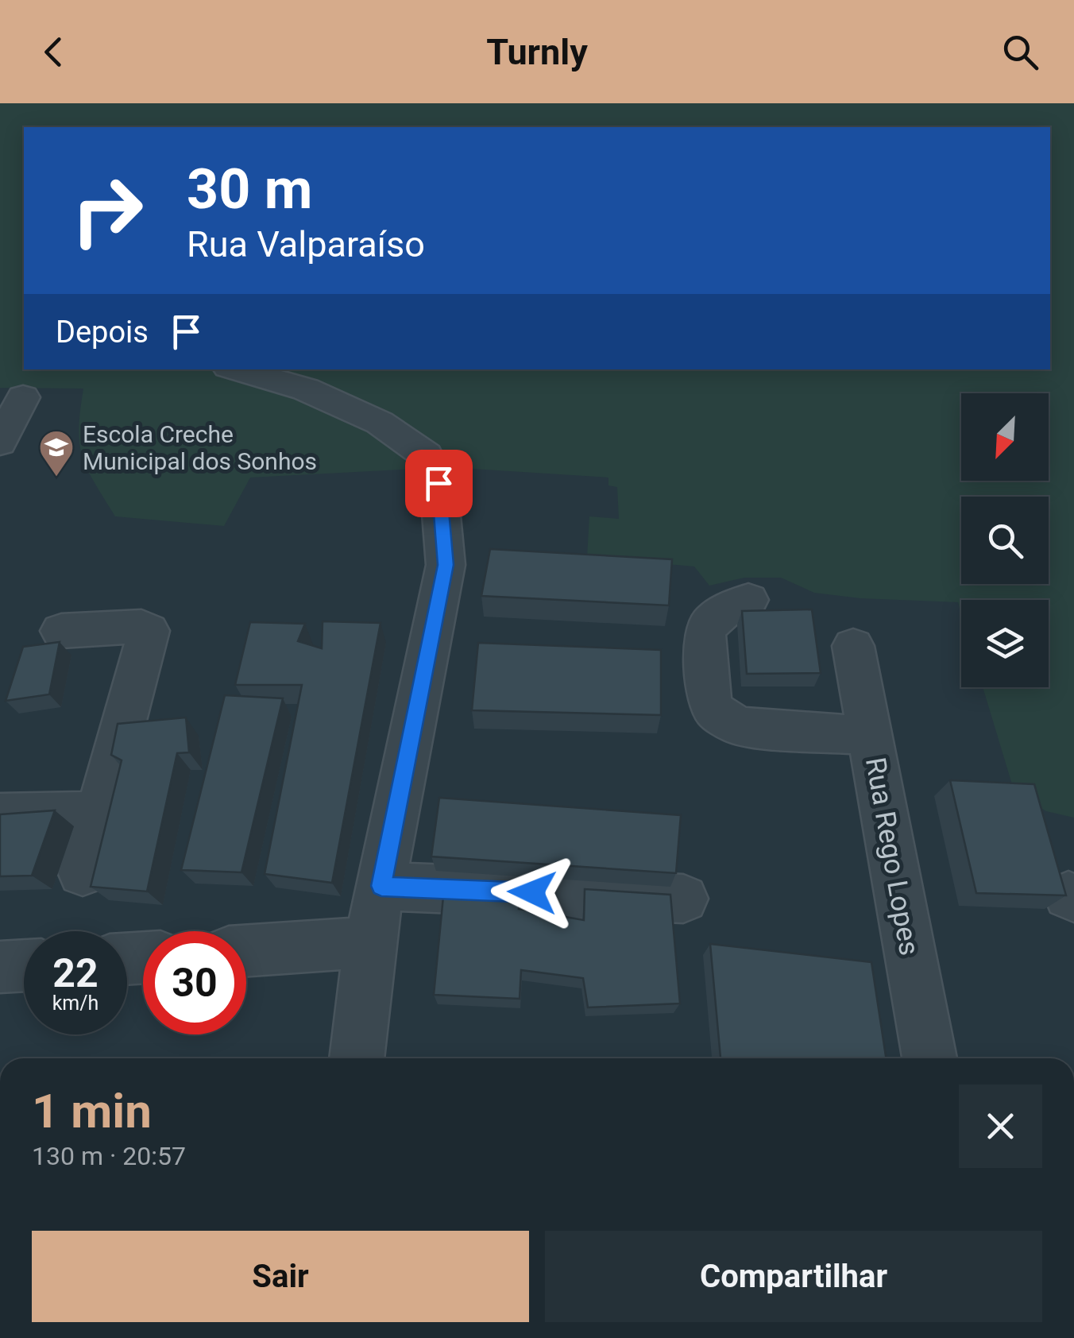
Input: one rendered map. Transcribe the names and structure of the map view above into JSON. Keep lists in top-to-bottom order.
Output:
{
  "streets": {
    "street": ["Rua Rego Lopes"]
  },
  "places": {
    "school or university": ["Escola Creche Municipal dos Sonhos"]
  },
  "north": "bottom left",
  "page": {
    "header": "Turnly",
    "turn": ["30 m", "Rua Valparaíso"],
    "then": "Depois",
    "speed": "22 km/h",
    "limit": "30",
    "heading": ["1 min", "130 m · 20:57"],
    "buttons": ["Sair", "Compartilhar"]
  }
}
